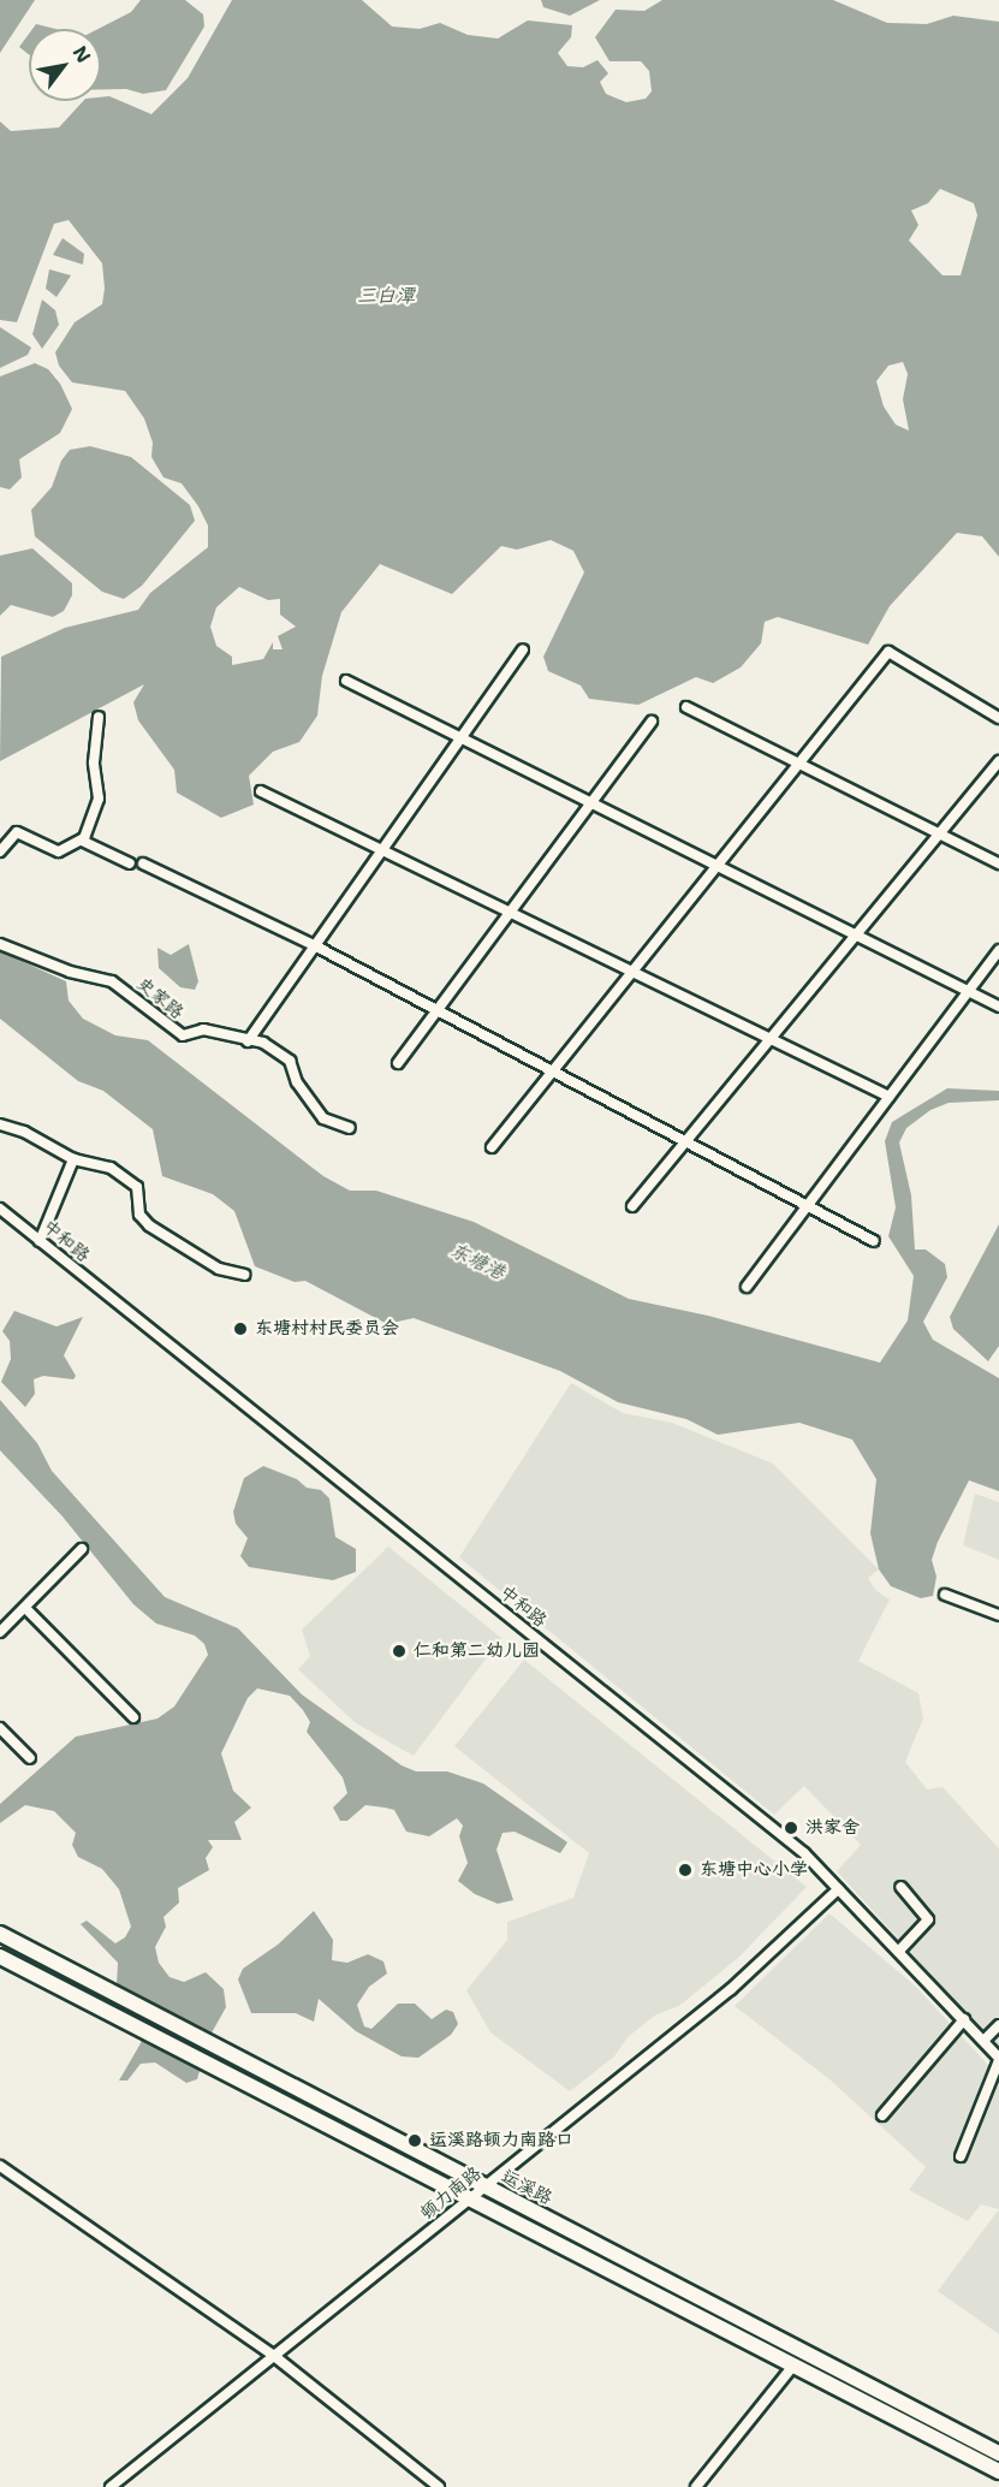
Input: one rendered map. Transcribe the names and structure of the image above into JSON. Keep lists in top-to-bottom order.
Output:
{
  "streets": {
    "highway": ["运溪路"],
    "street": ["史家路", "中和路", "顿力南路"]
  },
  "crossings": [
    ["中和路", "顿力南路"],
    ["运溪路", "顿力南路"]
  ],
  "water": ["三白潭", "东塘港"],
  "places": [
    "东塘村村民委员会",
    "仁和第二幼儿园",
    "洪家舍",
    "东塘中心小学",
    "运溪路顿力南路口"
  ],
  "north": "top right"
}
